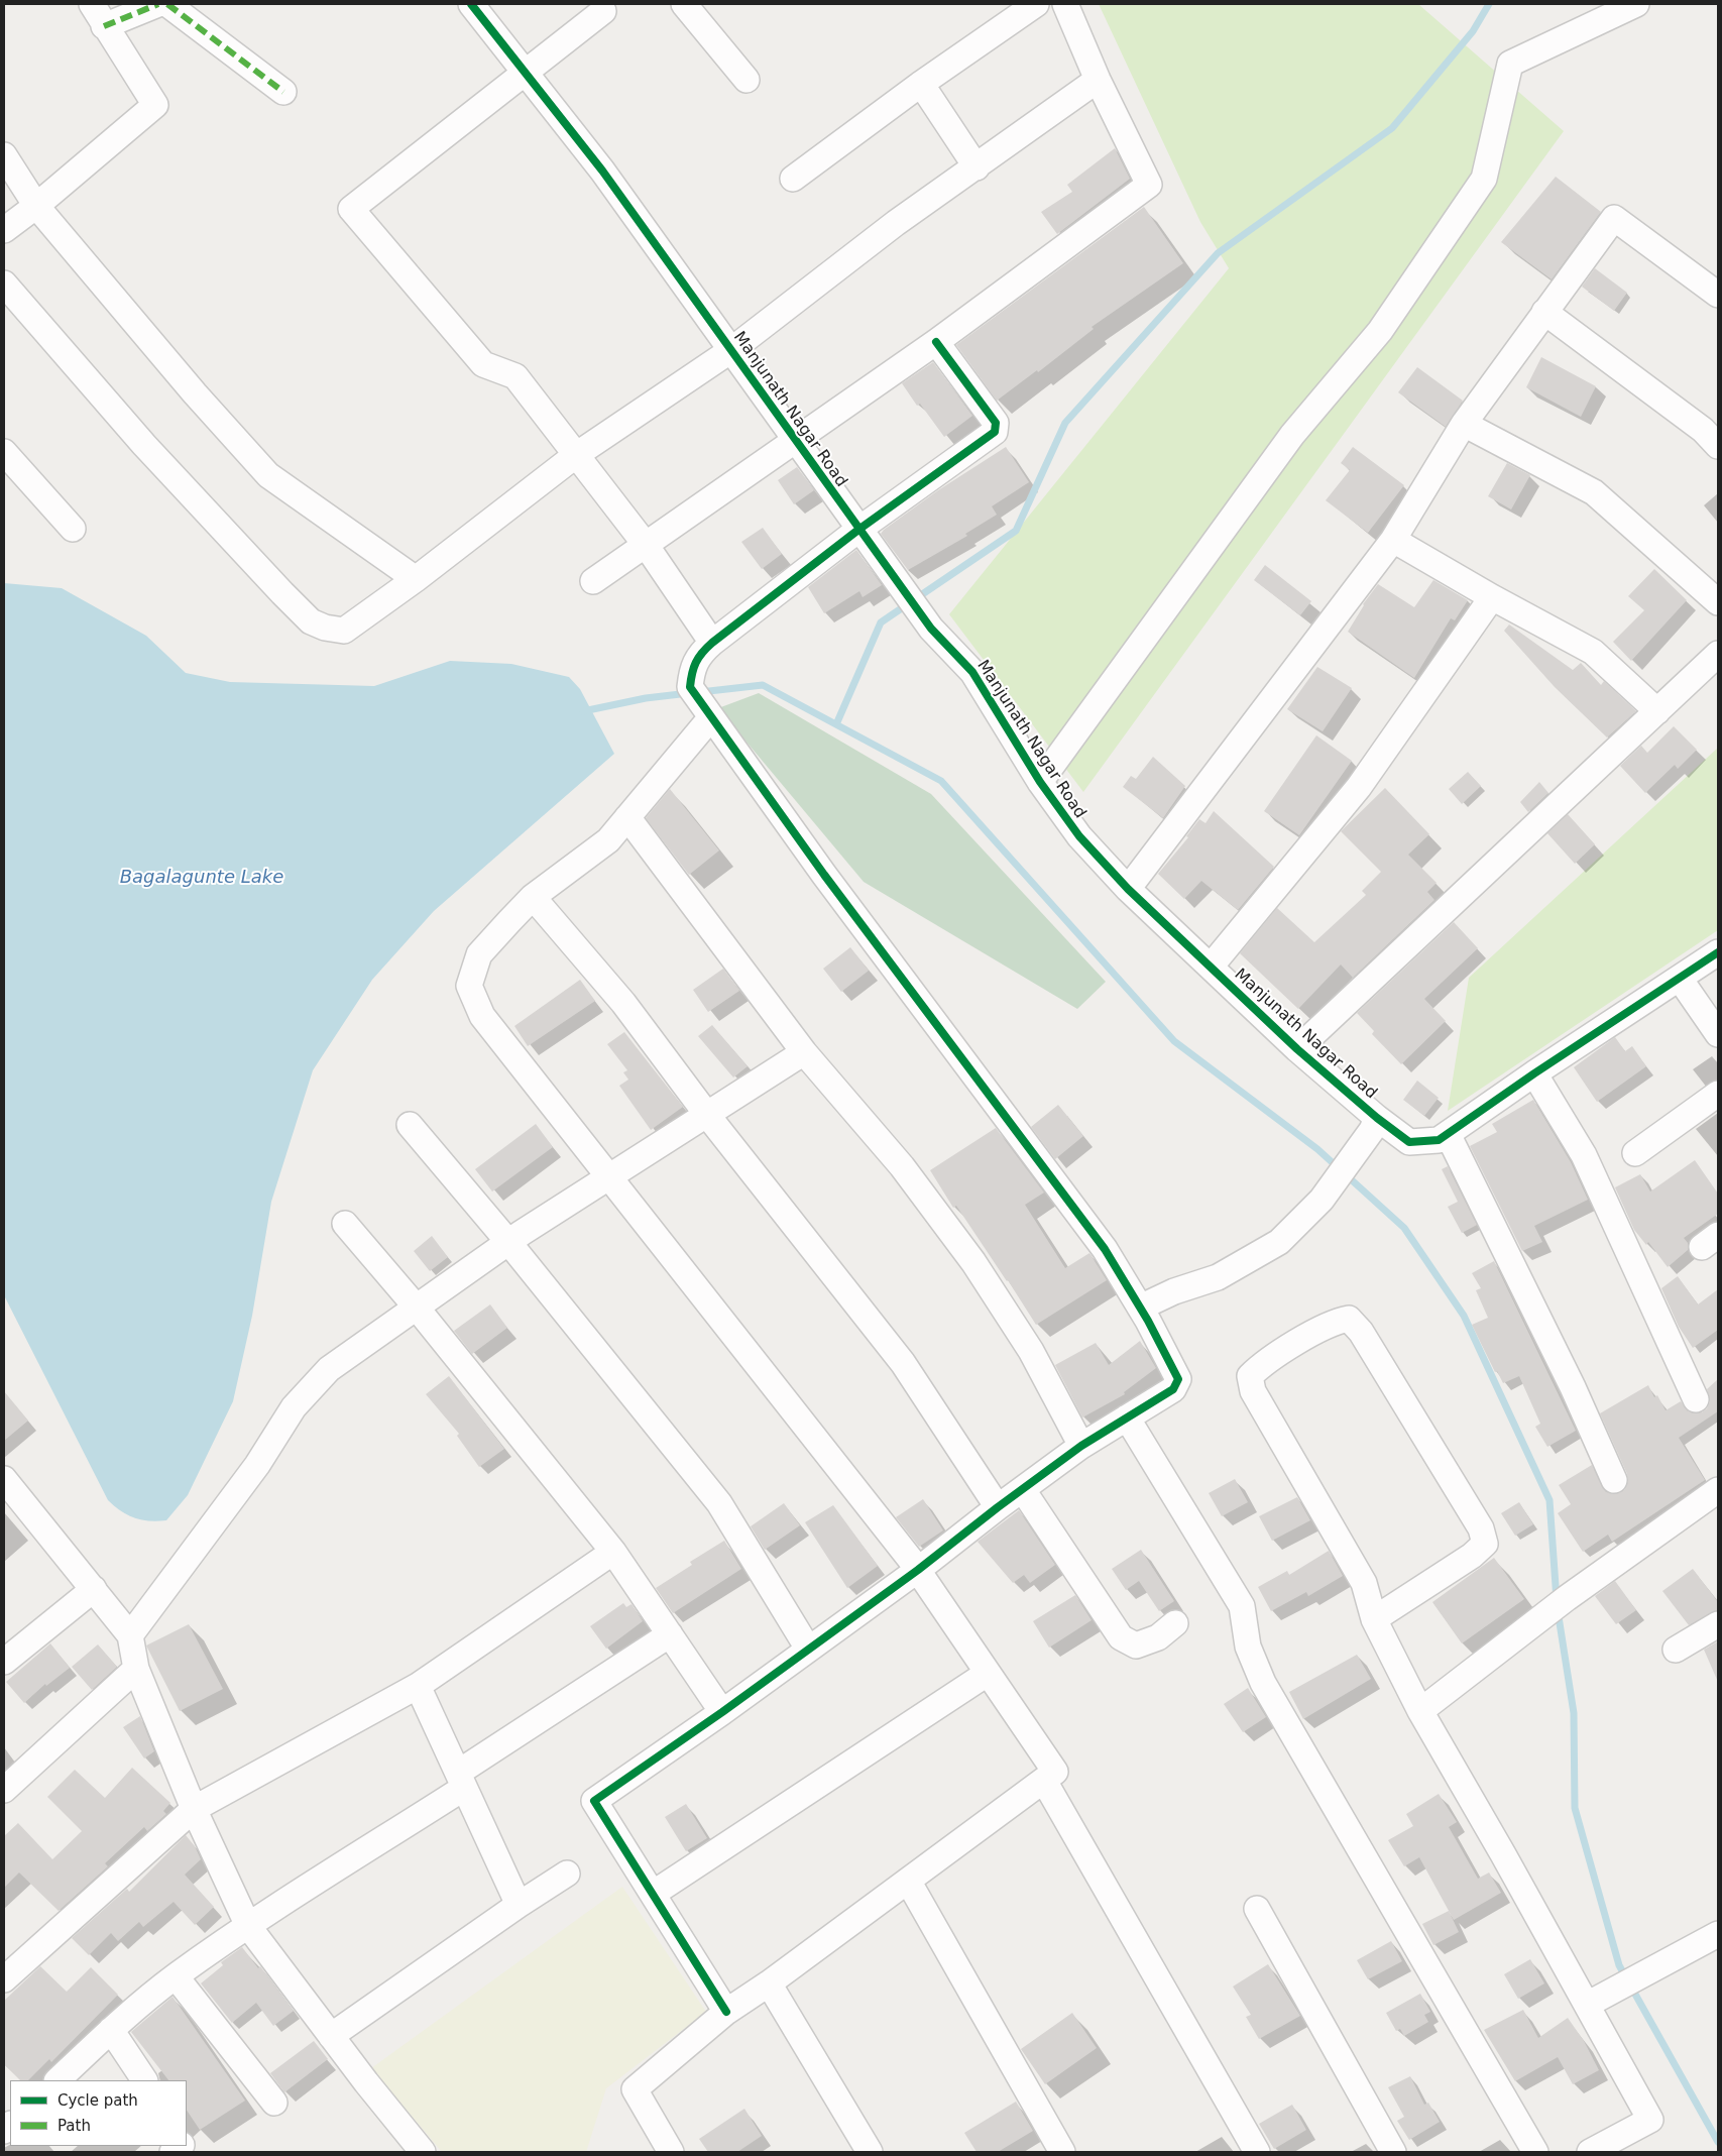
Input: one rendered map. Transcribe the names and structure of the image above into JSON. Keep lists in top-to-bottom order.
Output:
{
  "streets": {
    "street": ["Manjunath Nagar Road"]
  },
  "water": ["Bagalagunte Lake"],
  "legend": ["Cycle path", "Path"]
}
